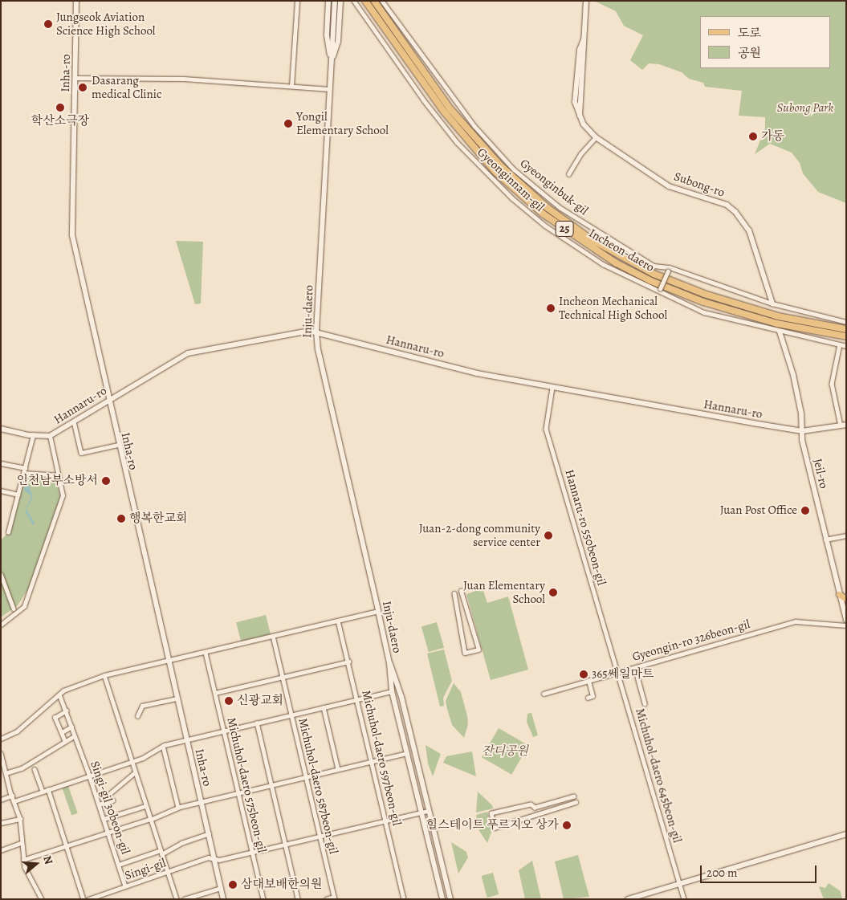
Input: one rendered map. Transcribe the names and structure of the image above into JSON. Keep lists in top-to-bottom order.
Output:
{
  "streets": {
    "highway": ["25", "Incheon-daero"],
    "main road": [
      "Inha-ro",
      "Subong-ro",
      "Inju-daero",
      "Hannaru-ro",
      "Jeil-ro"
    ],
    "street": [
      "Gyeonginnam-gil",
      "Gyeonginbuk-gil",
      "Hannaru-ro 550beon-gil",
      "Gyeongin-ro 326beon-gil",
      "Michuhol-daero 597beon-gil",
      "Michuhol-daero 645beon-gil",
      "Michuhol-daero 575beon-gil",
      "Michuhol-daero 587beon-gil",
      "Singi-gil 30beon-gil",
      "Singi-gil"
    ]
  },
  "crossings": [
    ["Inha-ro", "Hannaru-ro"],
    ["Inha-ro", "Singi-gil"],
    ["Gyeonginnam-gil", "Jeil-ro"],
    ["Subong-ro", "Gyeonginbuk-gil"],
    ["Inju-daero", "Hannaru-ro"],
    ["Inju-daero", "Singi-gil"],
    ["Hannaru-ro", "Jeil-ro"],
    ["Hannaru-ro", "Hannaru-ro 550beon-gil"],
    ["Hannaru-ro 550beon-gil", "Gyeongin-ro 326beon-gil"],
    ["Hannaru-ro 550beon-gil", "Michuhol-daero 645beon-gil"],
    ["Gyeongin-ro 326beon-gil", "Michuhol-daero 645beon-gil"],
    ["Michuhol-daero 597beon-gil", "Singi-gil"],
    ["Michuhol-daero 575beon-gil", "Singi-gil"],
    ["Michuhol-daero 587beon-gil", "Singi-gil"],
    ["Singi-gil 30beon-gil", "Singi-gil"]
  ],
  "parks": ["Subong Park", "잔디공원"],
  "places": [
    "Jungseok Aviation Science High School",
    "Dasarang medical Clinic",
    "학산소극장",
    "Yongil Elementary School",
    "가동",
    "Incheon Mechanical Technical High School",
    "인천남부소방서",
    "Juan Post Office",
    "행복한교회",
    "Juan-2-dong community service center",
    "Juan Elementary School",
    "365쎄일마트",
    "신광교회",
    "힐스테이트 푸르지오 상가",
    "삼대보배한의원"
  ],
  "legend": ["도로", "공원"],
  "scale_bar": "200 m",
  "north": "right"
}
